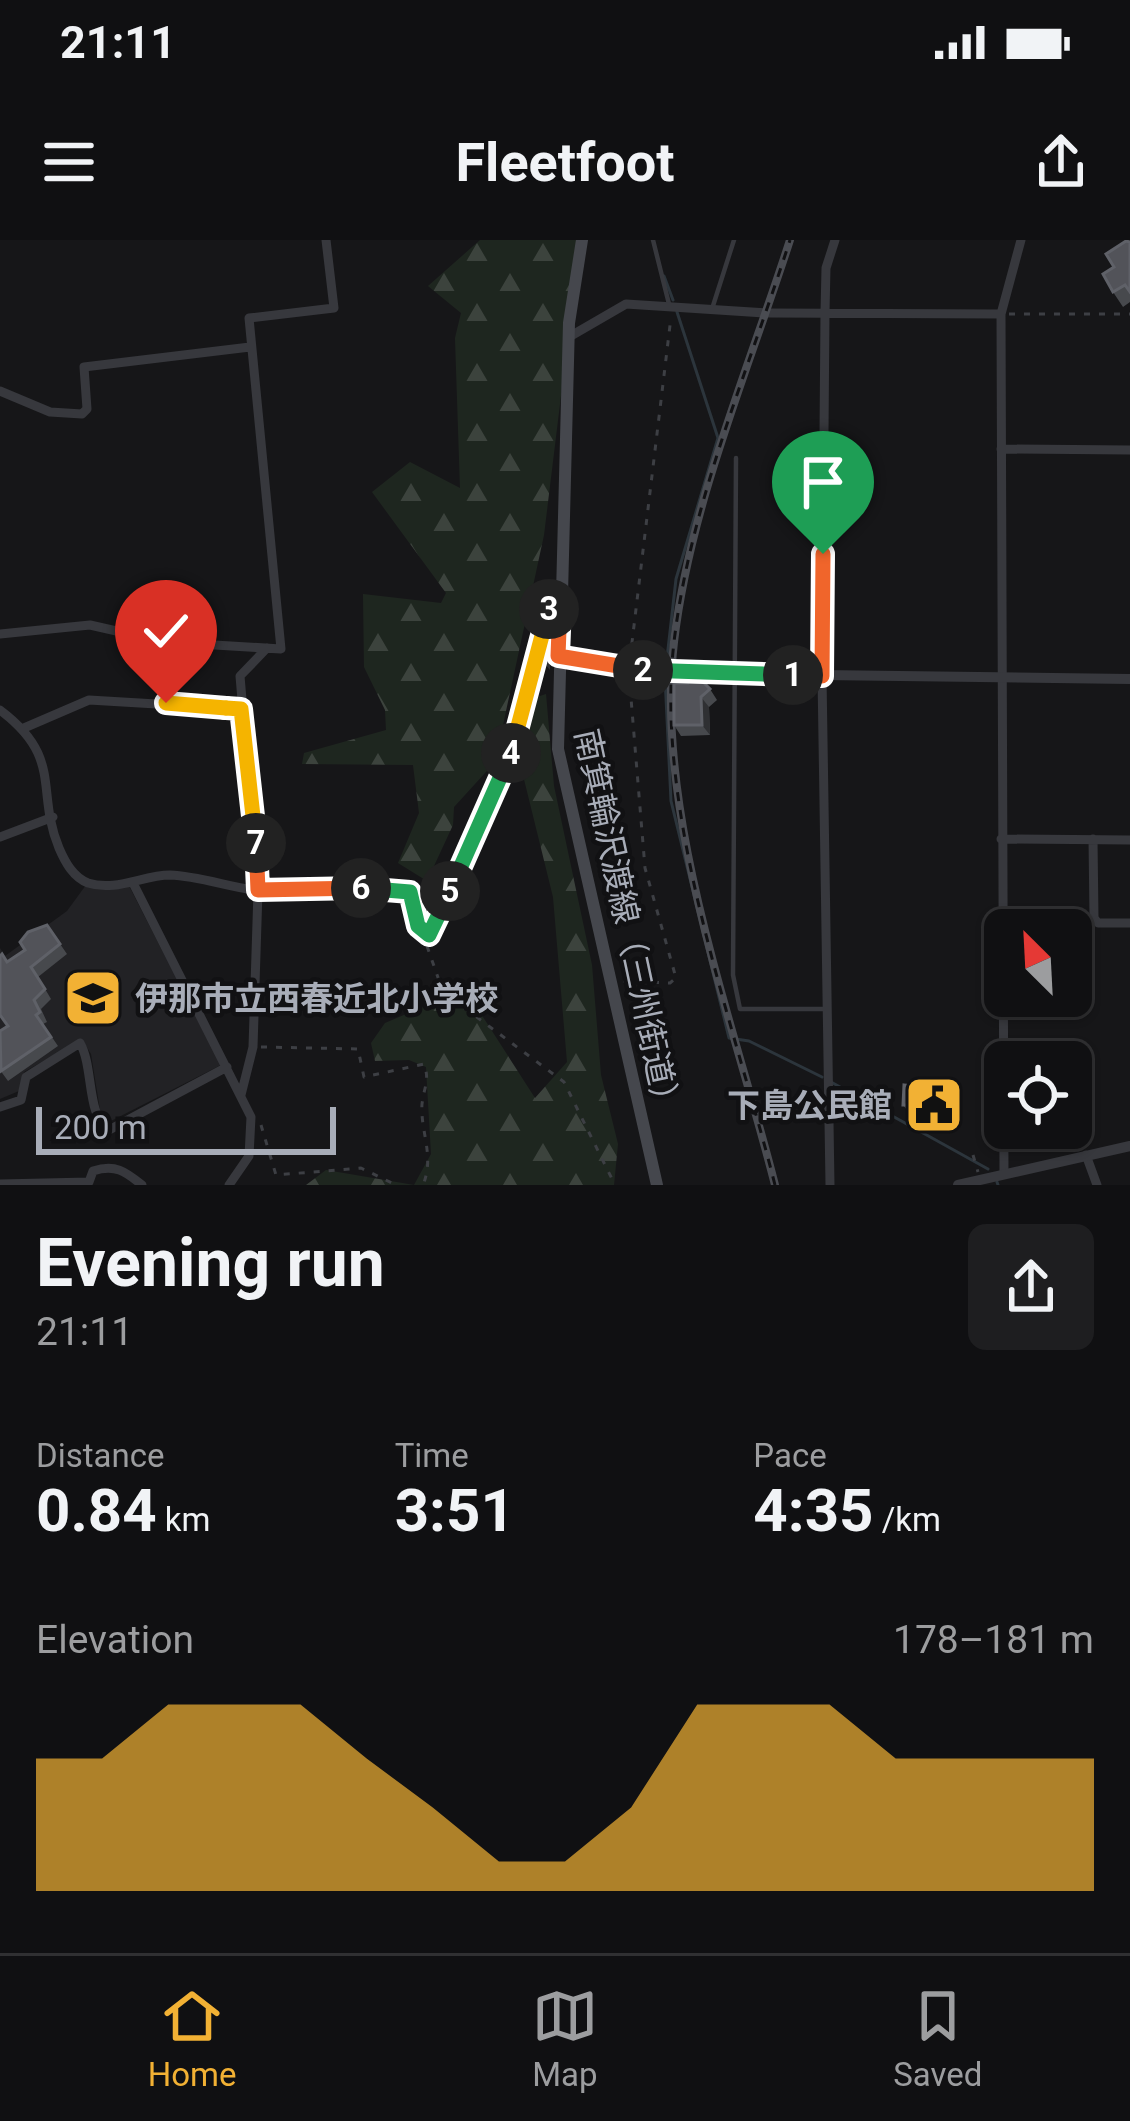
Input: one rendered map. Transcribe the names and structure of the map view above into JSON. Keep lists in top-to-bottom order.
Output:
{
  "streets": {
    "main road": ["南箕輪沢渡線（三州街道）"]
  },
  "places": {
    "school or university": ["伊那市立西春近北小学校"],
    "public building": ["下島公民館"]
  },
  "scale_bar": "200 m",
  "north": "top left",
  "page": {
    "status": "21:11",
    "header": "Fleetfoot",
    "pins": [
      "3",
      "2",
      "1",
      "4",
      "7",
      "6",
      "5"
    ],
    "scale": "200 m",
    "heading": ["Evening run", "21:11"],
    "stats": [
      ["Distance", "0.84 km"],
      ["Time", "3:51"],
      ["Pace", "4:35 /km"]
    ],
    "chart": ["Elevation", "178–181 m"],
    "tabs": ["Home", "Map", "Saved"]
  }
}
